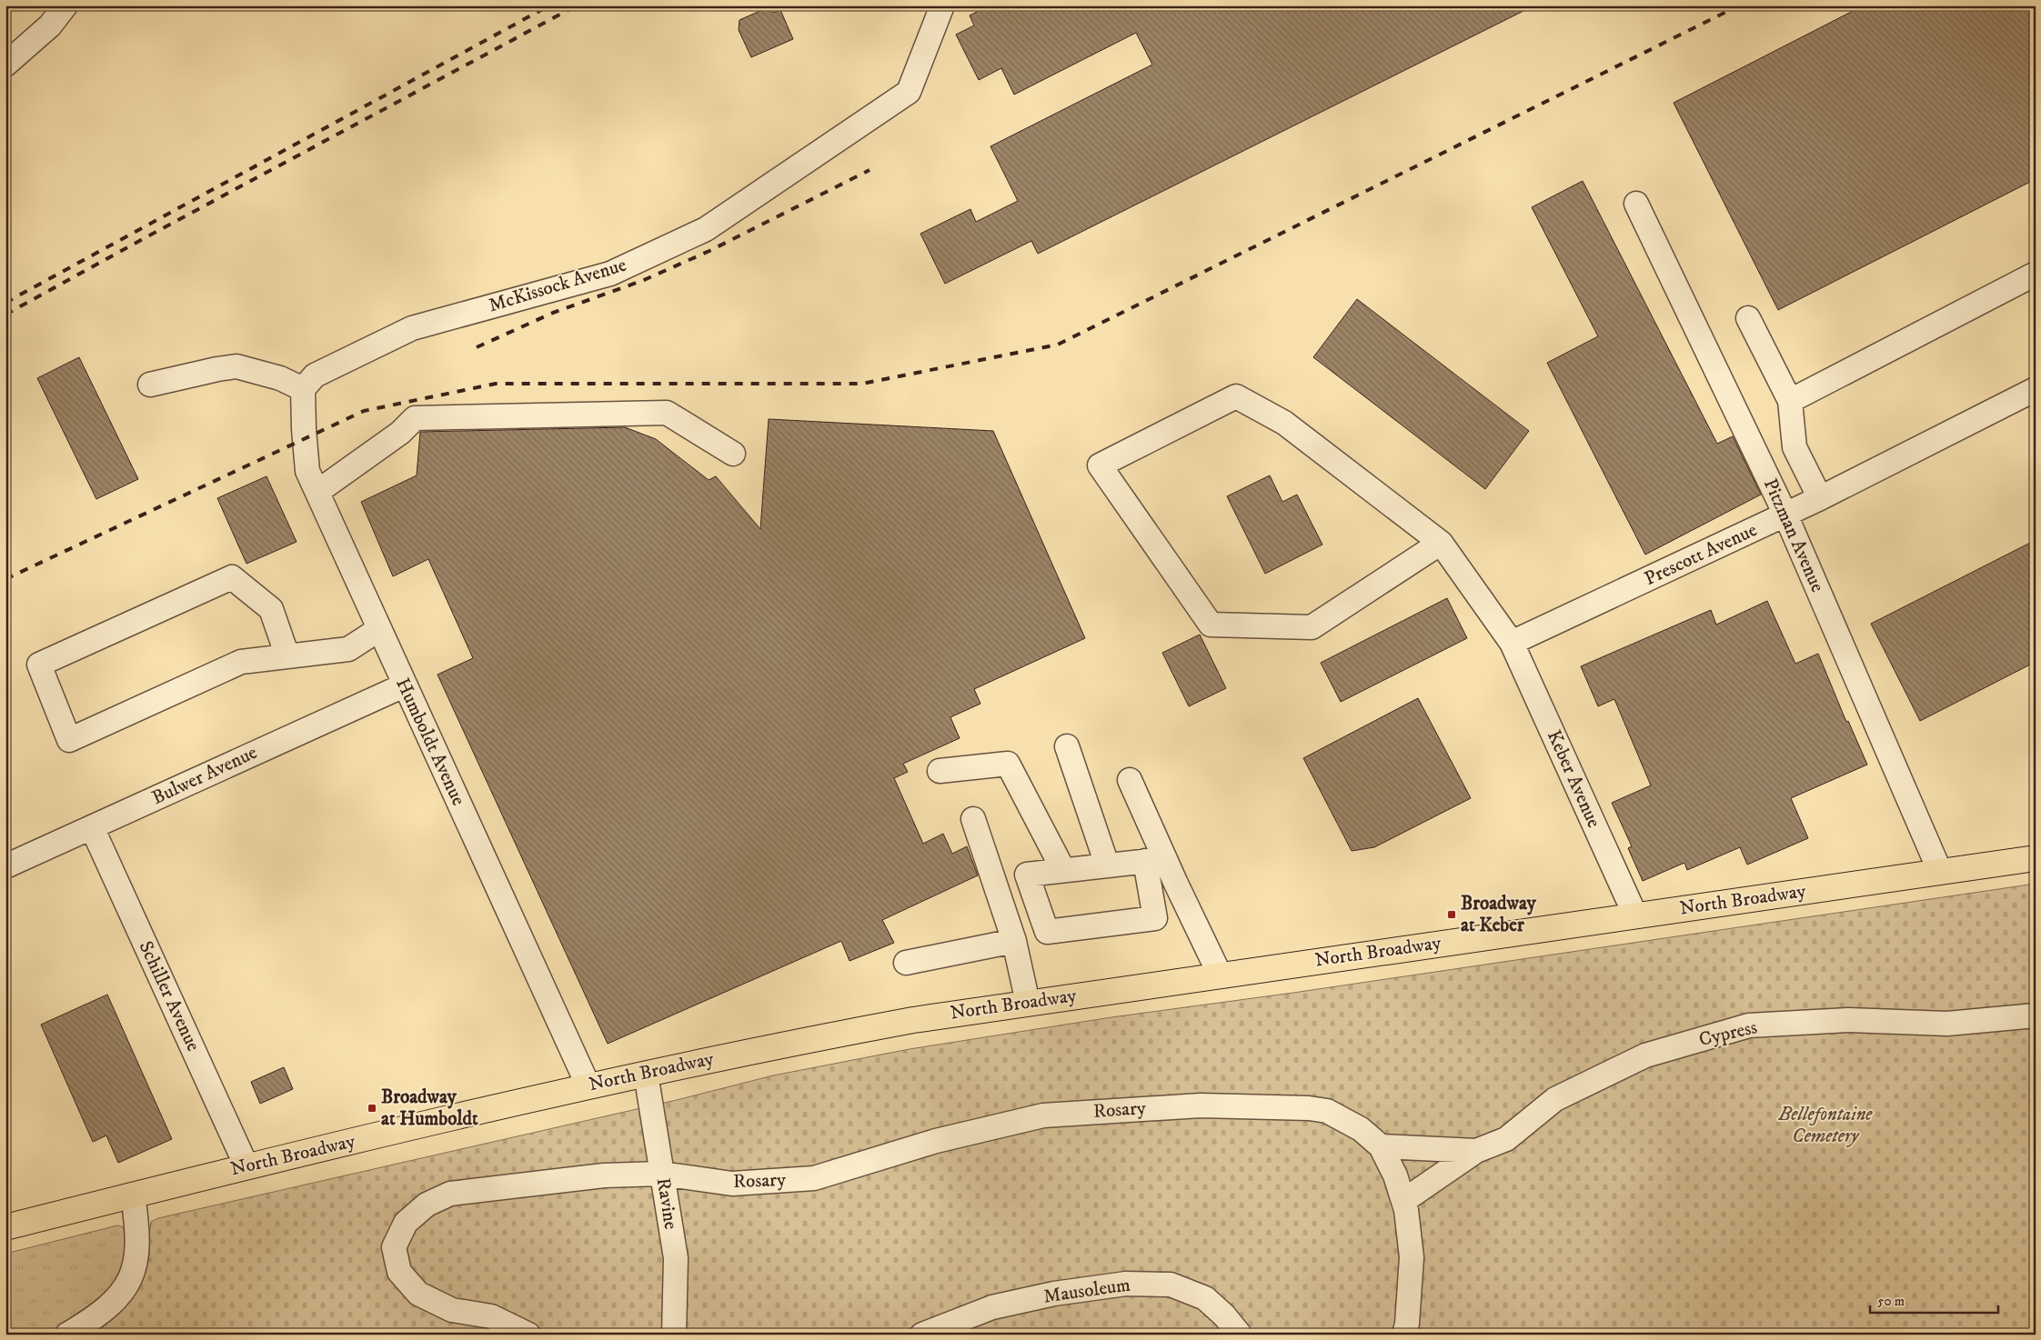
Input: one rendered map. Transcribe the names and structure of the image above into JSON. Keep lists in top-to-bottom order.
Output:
{
  "streets": {
    "main road": ["North Broadway"],
    "street": [
      "McKissock Avenue",
      "Pitzman Avenue",
      "Prescott Avenue",
      "Humboldt Avenue",
      "Bulwer Avenue",
      "Keber Avenue",
      "Schiller Avenue",
      "Cypress",
      "Rosary",
      "Ravine",
      "Mausoleum"
    ]
  },
  "crossings": [
    ["McKissock Avenue", "Humboldt Avenue"],
    ["Pitzman Avenue", "Prescott Avenue"],
    ["Pitzman Avenue", "North Broadway"],
    ["Prescott Avenue", "Keber Avenue"],
    ["Humboldt Avenue", "Bulwer Avenue"],
    ["Humboldt Avenue", "North Broadway"],
    ["Bulwer Avenue", "Schiller Avenue"],
    ["Keber Avenue", "North Broadway"],
    ["North Broadway", "Schiller Avenue"],
    ["North Broadway", "Ravine"],
    ["Cypress", "Rosary"],
    ["Rosary", "Ravine"]
  ],
  "parks": ["Bellefontaine Cemetery"],
  "places": {
    "transit": ["Broadway at Keber", "Broadway at Humboldt"]
  },
  "scale_bar": "50 m"
}
